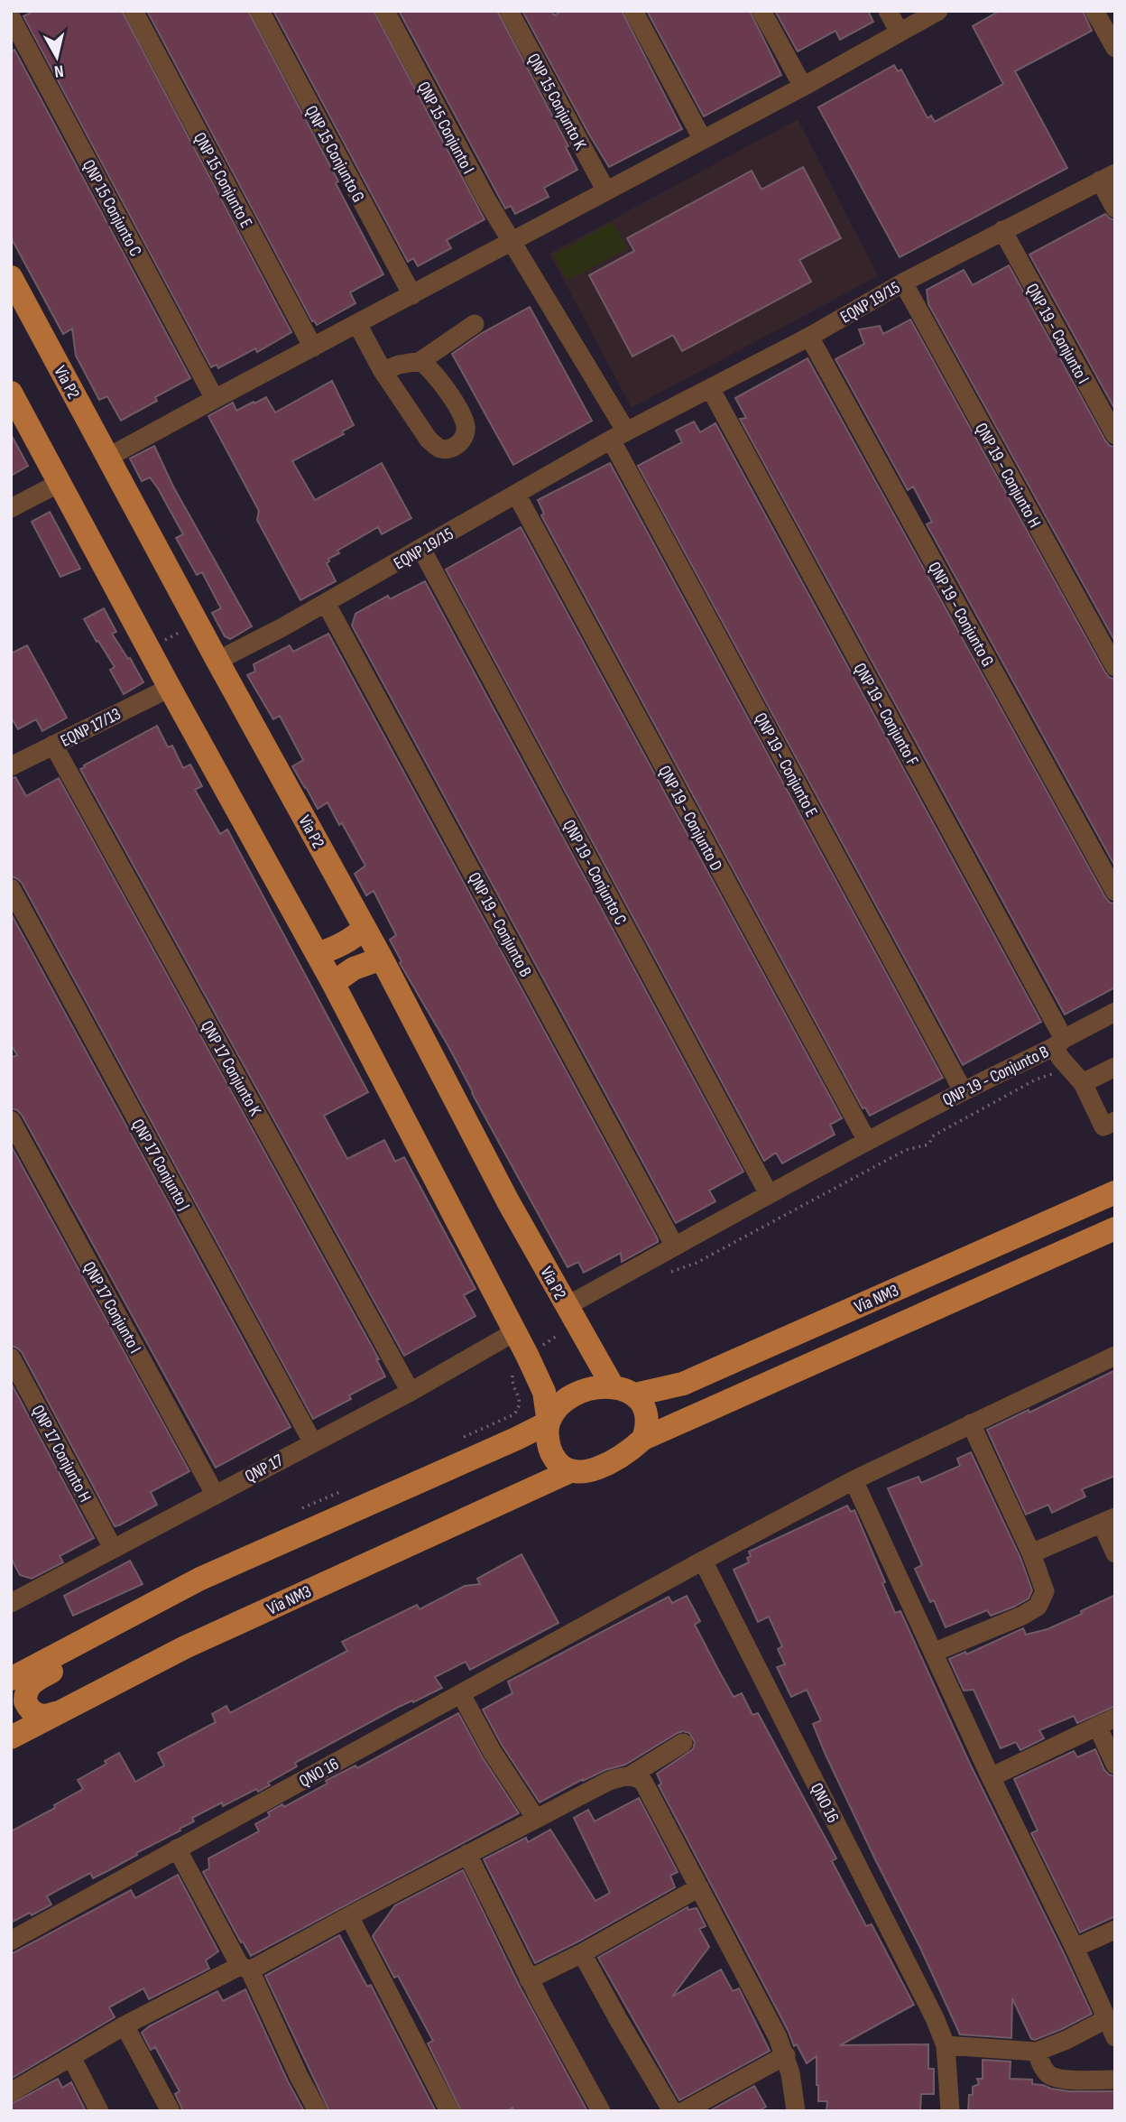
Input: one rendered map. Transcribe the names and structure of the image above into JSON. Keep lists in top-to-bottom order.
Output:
{
  "streets": {
    "main road": ["Via P2", "Via NM3"],
    "street": [
      "QNP 15 Conjunto K",
      "QNP 15 Conjunto I",
      "QNP 15 Conjunto G",
      "QNP 15 Conjunto E",
      "QNP 15 Conjunto C",
      "EQNP 19/15",
      "QNP 19 - Conjunto I",
      "QNP 19 - Conjunto H",
      "QNP 19 - Conjunto G",
      "QNP 19 - Conjunto F",
      "EQNP 17/13",
      "QNP 19 - Conjunto E",
      "QNP 19 - Conjunto D",
      "QNP 19 - Conjunto C",
      "QNP 19 - Conjunto B",
      "QNP 17 Conjunto K",
      "QNP 17 Conjunto J",
      "QNP 17 Conjunto I",
      "QNP 17 Conjunto H",
      "QNP 17",
      "QNO 16"
    ]
  },
  "crossings": [
    ["EQNP 19/15", "QNP 19 - Conjunto I"],
    ["EQNP 19/15", "Via P2"],
    ["EQNP 19/15", "QNP 19 - Conjunto H"],
    ["EQNP 19/15", "QNP 19 - Conjunto G"],
    ["EQNP 19/15", "QNP 19 - Conjunto F"],
    ["EQNP 19/15", "QNP 19 - Conjunto E"],
    ["EQNP 19/15", "QNP 19 - Conjunto D"],
    ["EQNP 19/15", "QNP 19 - Conjunto C"],
    ["EQNP 19/15", "QNP 19 - Conjunto B"],
    ["Via P2", "QNP 19 - Conjunto B"],
    ["Via P2", "Via NM3"],
    ["QNP 19 - Conjunto F", "QNP 19 - Conjunto B"],
    ["EQNP 17/13", "QNP 17 Conjunto K"],
    ["QNP 19 - Conjunto E", "QNP 19 - Conjunto B"],
    ["QNP 19 - Conjunto D", "QNP 19 - Conjunto B"],
    ["QNP 19 - Conjunto C", "QNP 19 - Conjunto B"],
    ["QNP 17 Conjunto K", "QNP 17"],
    ["QNP 17 Conjunto J", "QNP 17"],
    ["QNP 17 Conjunto I", "QNP 17"],
    ["QNP 17 Conjunto H", "QNP 17"]
  ],
  "north": "bottom"
}
